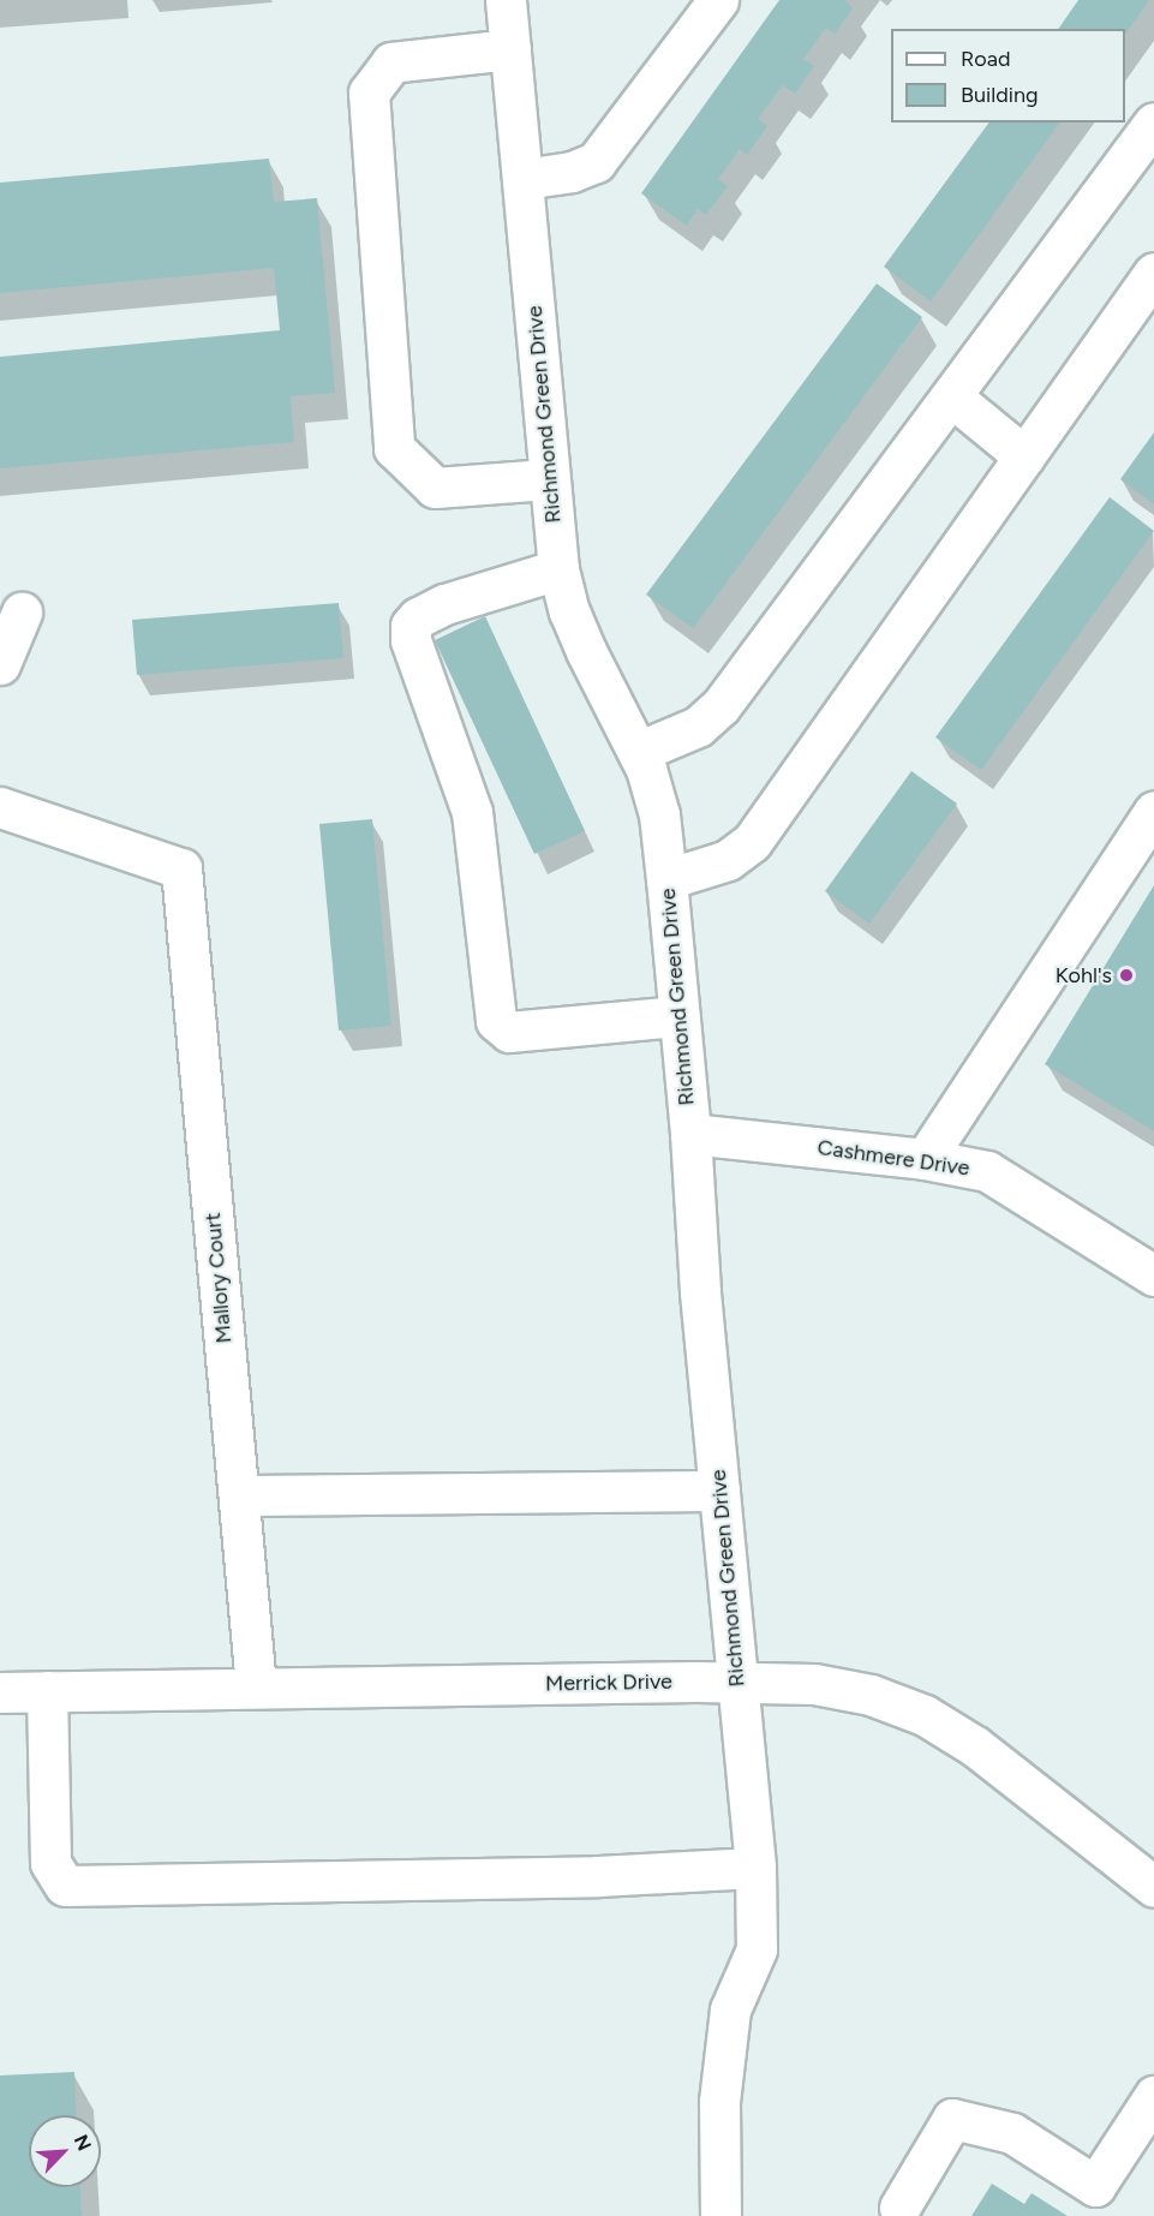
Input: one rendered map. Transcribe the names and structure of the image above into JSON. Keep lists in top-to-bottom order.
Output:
{
  "streets": {
    "street": [
      "Richmond Green Drive",
      "Cashmere Drive",
      "Mallory Court",
      "Merrick Drive"
    ]
  },
  "crossings": [
    ["Richmond Green Drive", "Cashmere Drive"],
    ["Richmond Green Drive", "Merrick Drive"],
    ["Mallory Court", "Merrick Drive"]
  ],
  "places": ["Kohl's"],
  "legend": ["Road", "Building"],
  "north": "top right"
}
